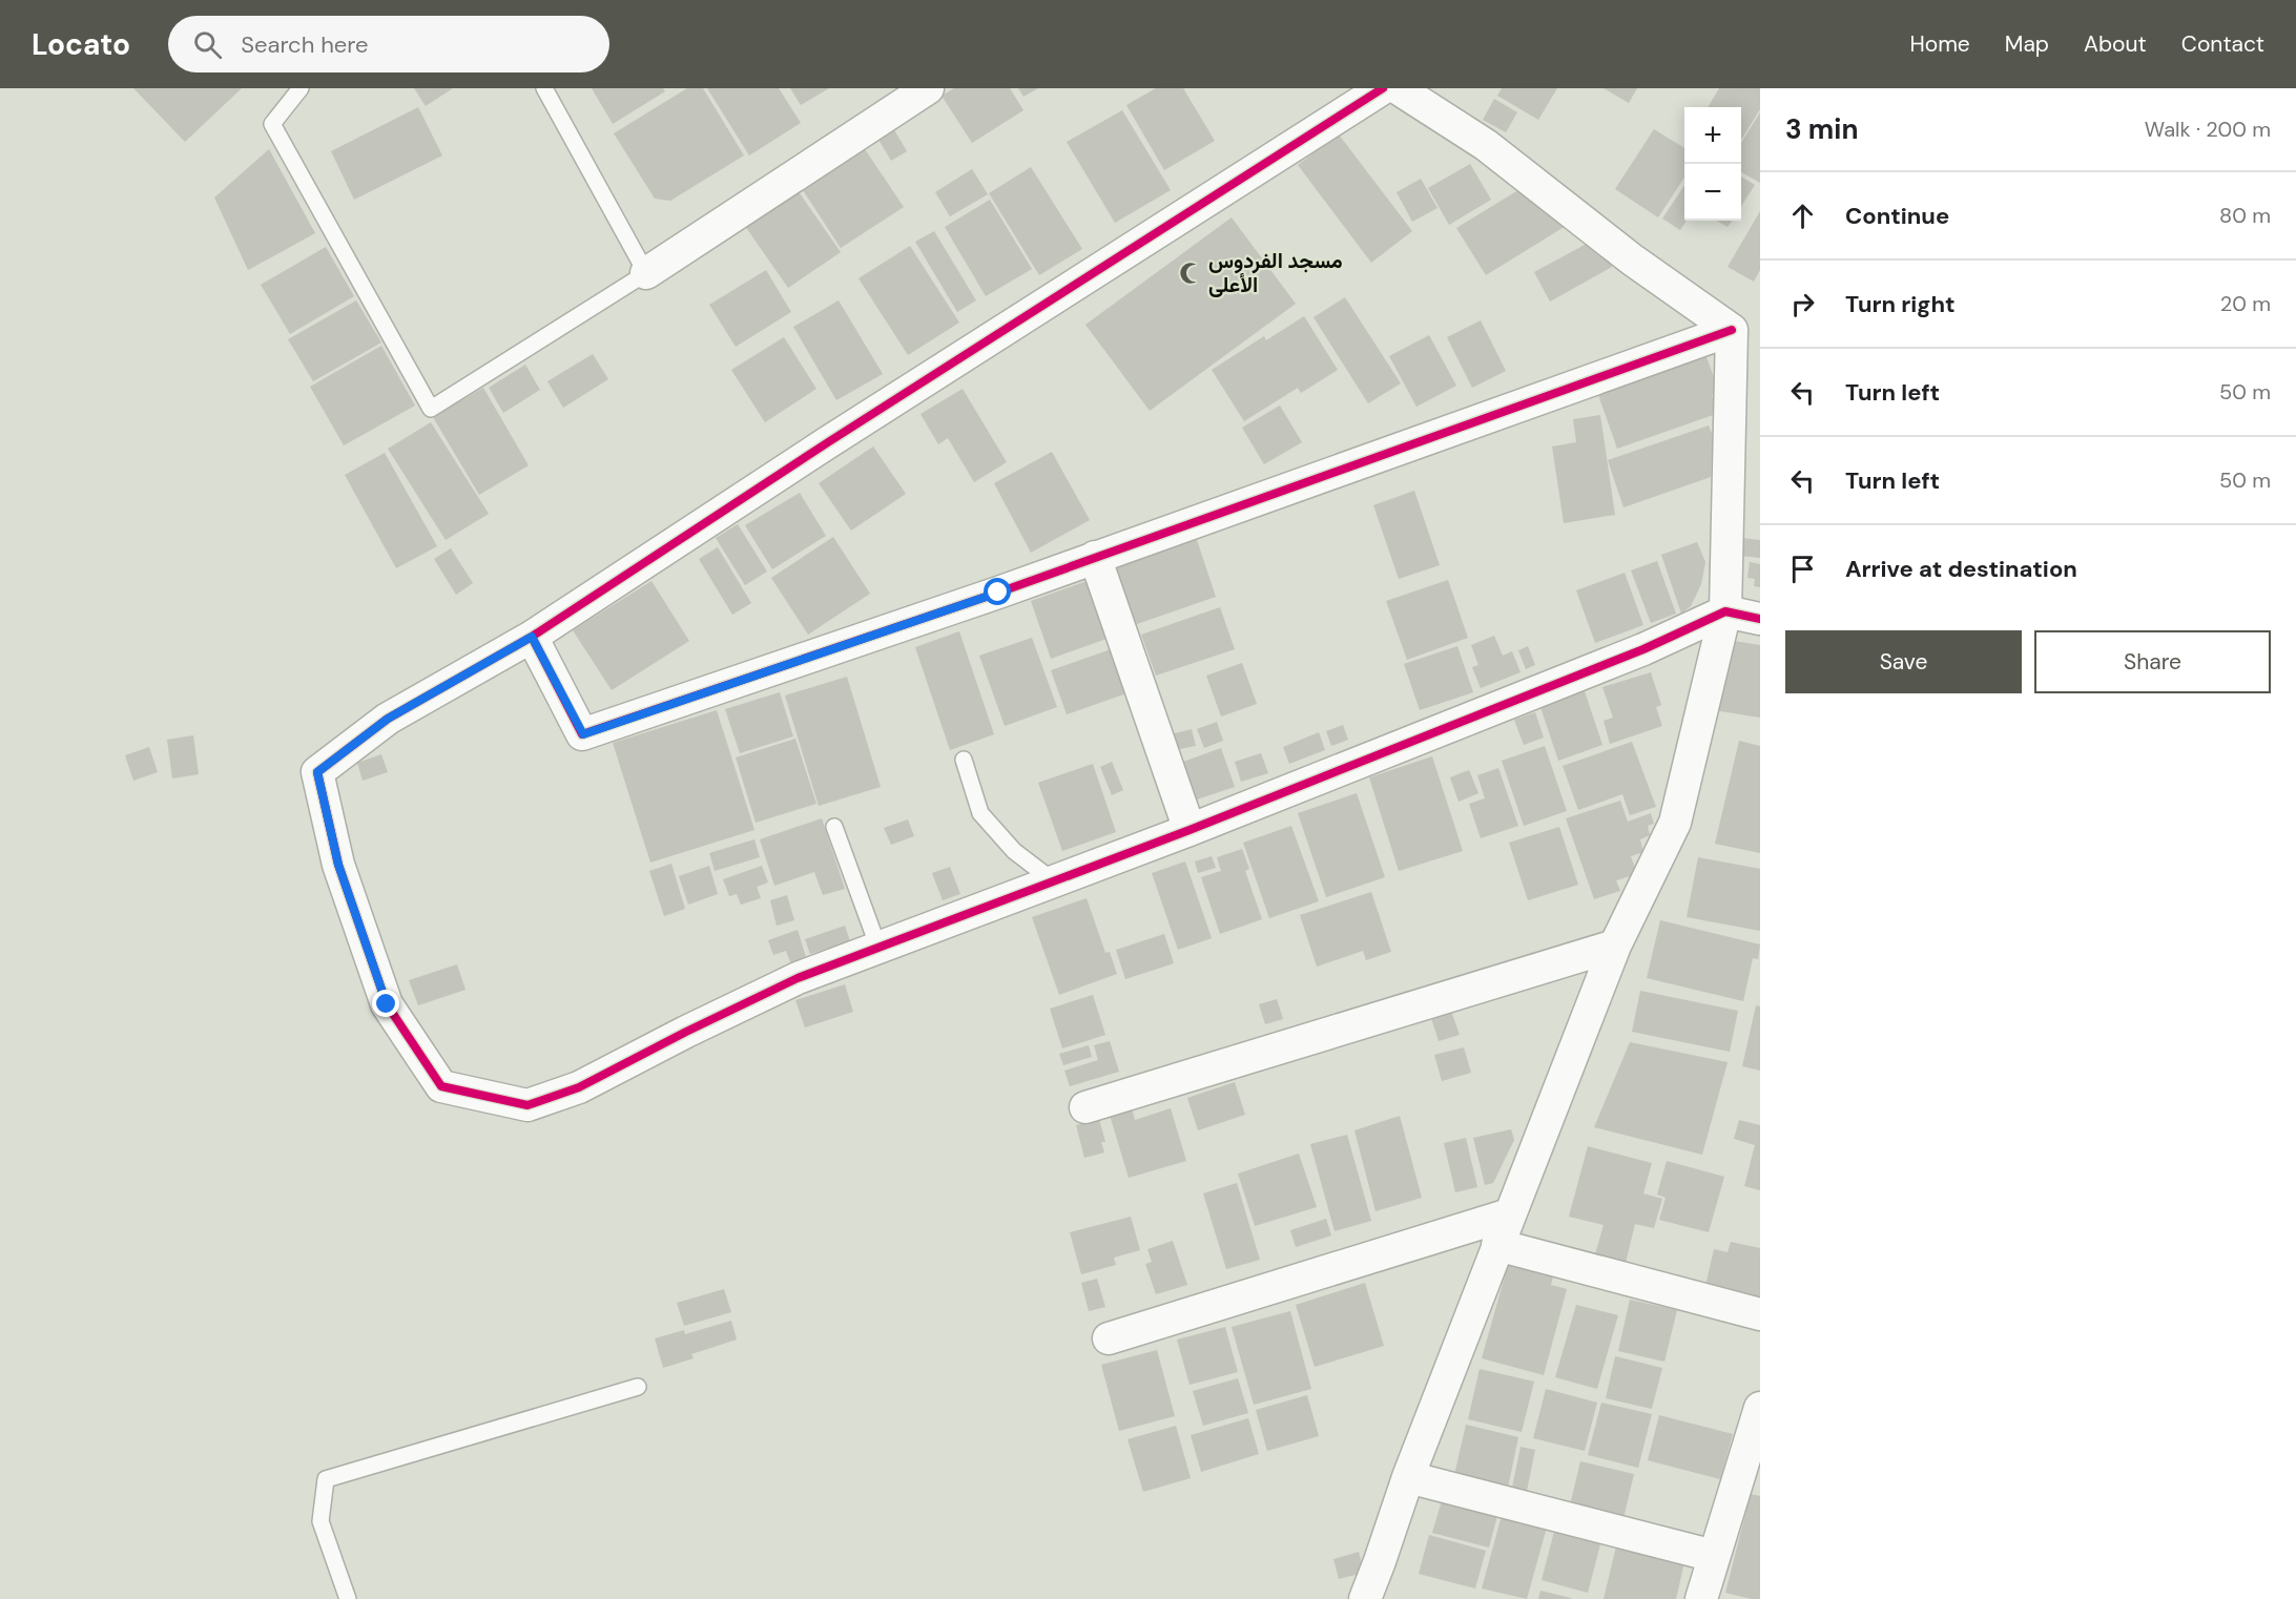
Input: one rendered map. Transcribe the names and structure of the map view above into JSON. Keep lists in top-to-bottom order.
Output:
{
  "places": {
    "mosque": ["مسجد الفردوس الأعلى"]
  },
  "page": {
    "header": "Locato",
    "search": "Search here",
    "nav": [
      "Home",
      "Map",
      "About",
      "Contact"
    ],
    "heading": ["3 min", "Walk · 200 m"],
    "map_buttons": ["+", "−"],
    "list": [
      ["Continue", "80 m"],
      ["Turn right", "20 m"],
      ["Turn left", "50 m"],
      ["Turn left", "50 m"],
      "Arrive at destination"
    ],
    "buttons": ["Save", "Share"]
  }
}
